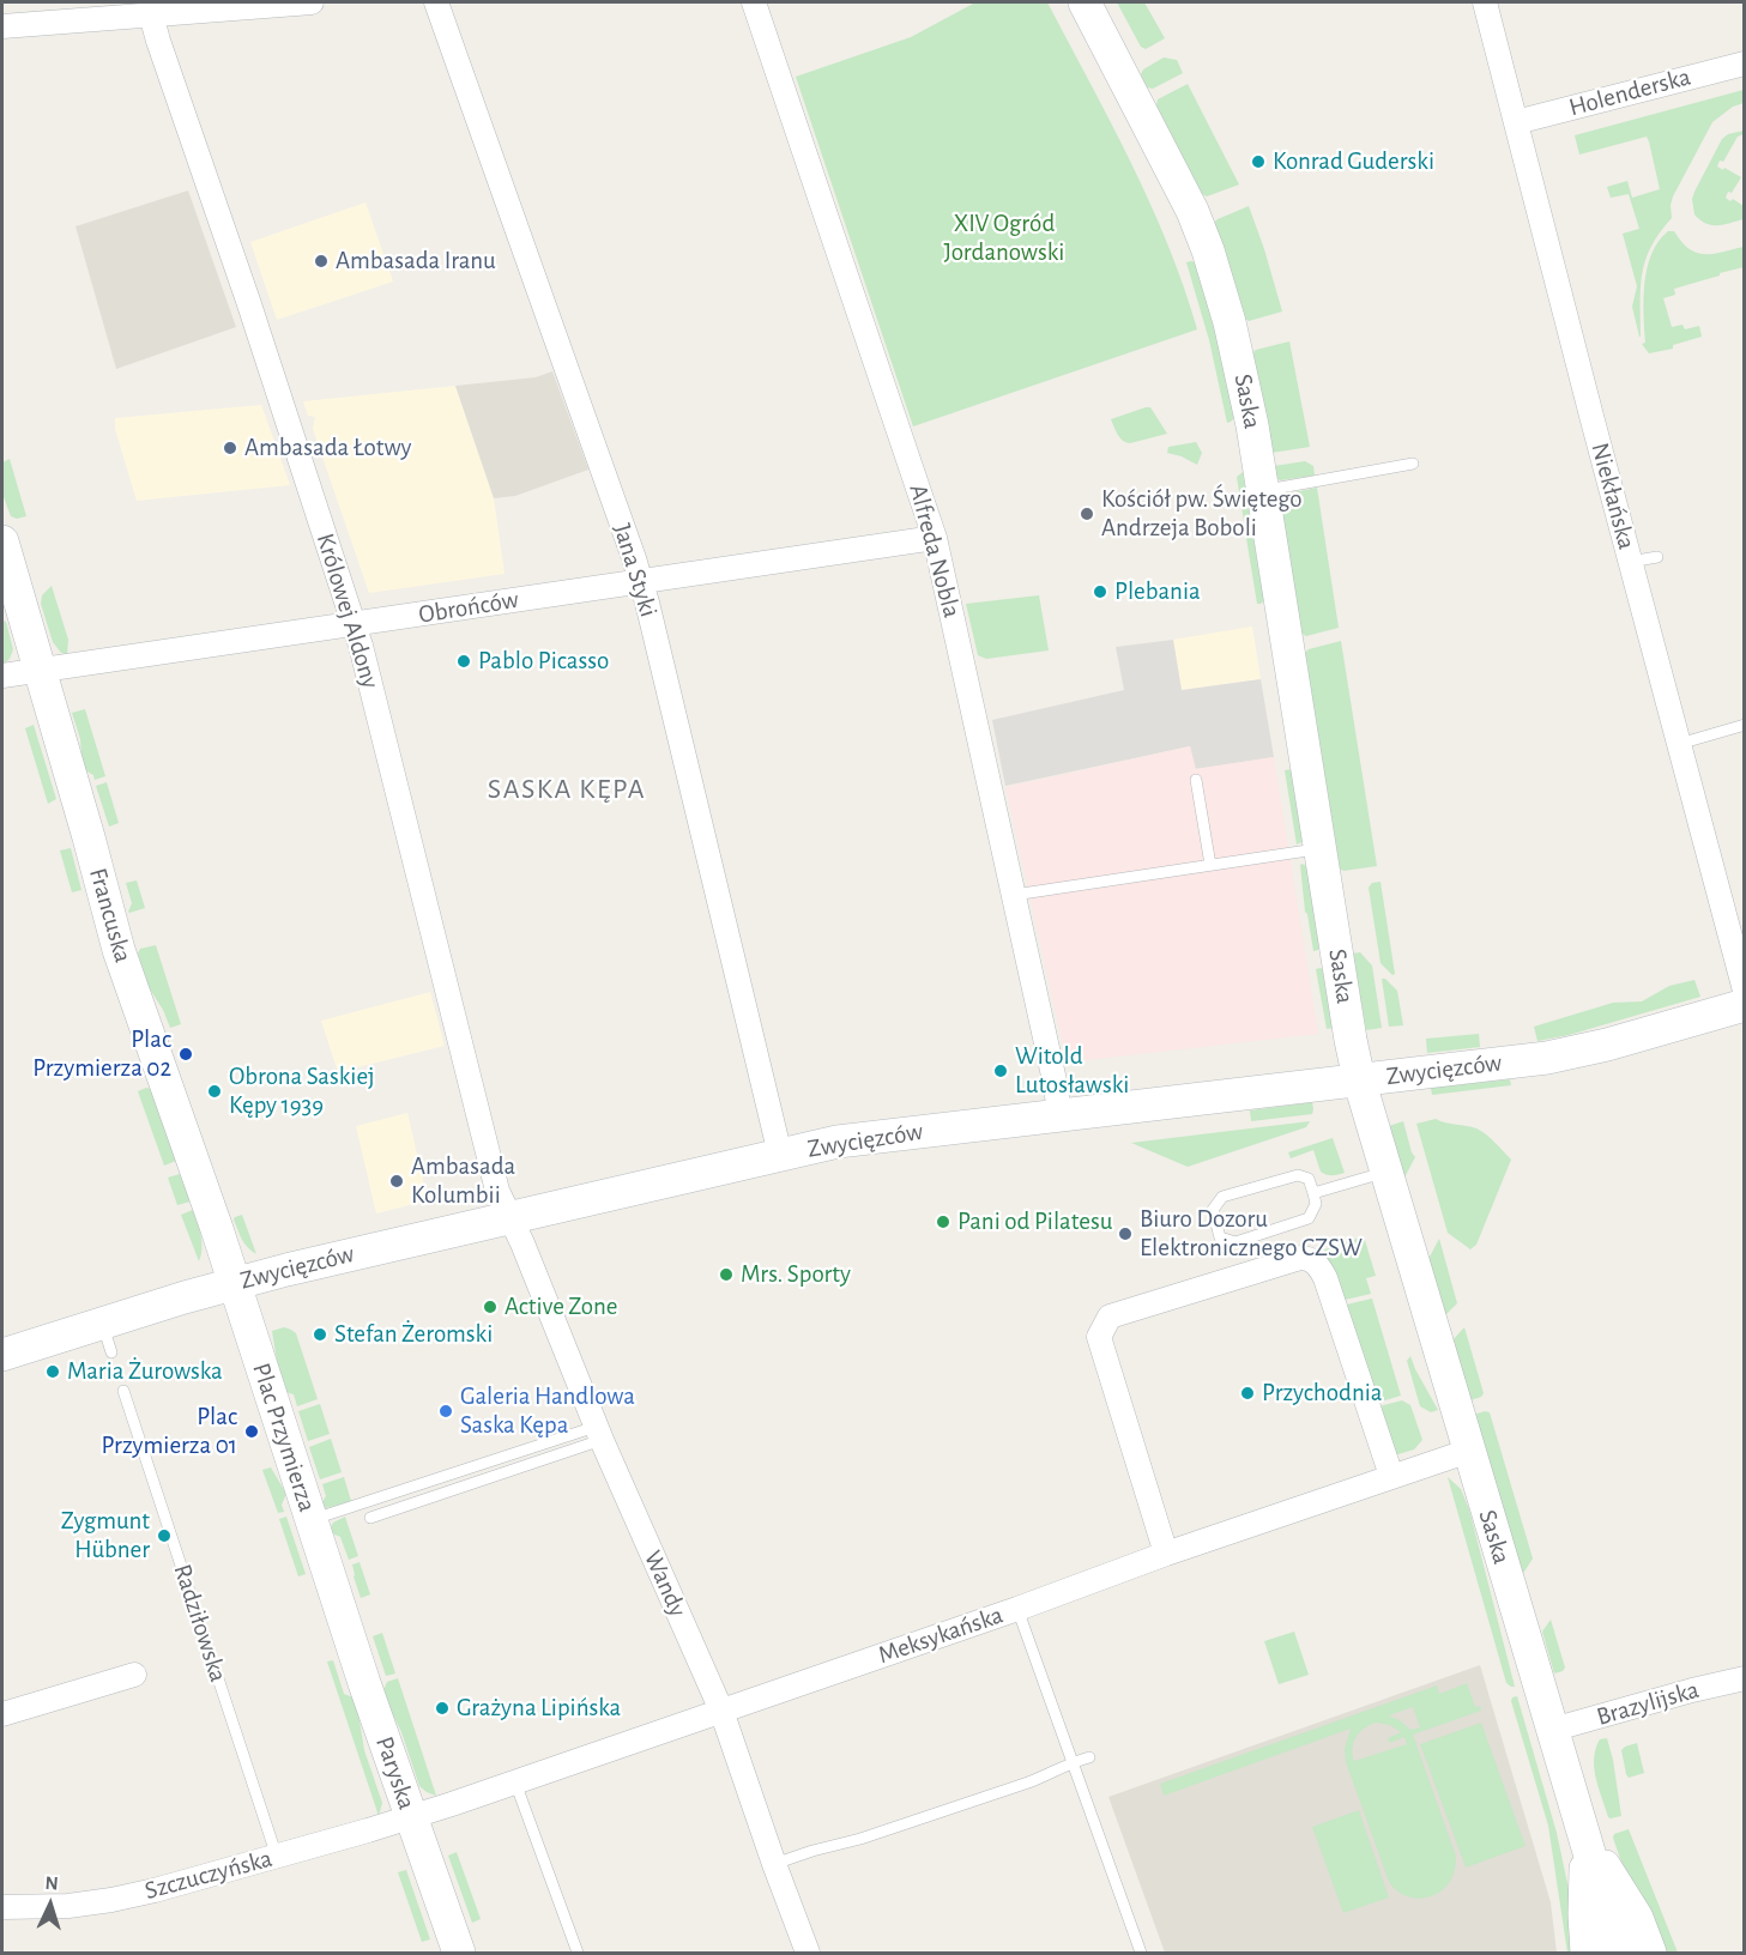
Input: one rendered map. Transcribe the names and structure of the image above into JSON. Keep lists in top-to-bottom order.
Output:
{
  "streets": {
    "street": [
      "Holenderska",
      "Saska",
      "Niekłańska",
      "Alfreda Nobla",
      "Jana Styki",
      "Obrońców",
      "Królowej Aldony",
      "Francuska",
      "Zwycięzców",
      "Plac Przymierza",
      "Wandy",
      "Meksykańska",
      "Brazylijska",
      "Paryska",
      "Szczuczyńska"
    ],
    "lane": ["Radziłowska"]
  },
  "crossings": [
    ["Holenderska", "Niekłańska"],
    ["Saska", "Zwycięzców"],
    ["Saska", "Meksykańska"],
    ["Saska", "Brazylijska"],
    ["Alfreda Nobla", "Obrońców"],
    ["Alfreda Nobla", "Zwycięzców"],
    ["Jana Styki", "Obrońców"],
    ["Jana Styki", "Zwycięzców"],
    ["Obrońców", "Królowej Aldony"],
    ["Obrońców", "Francuska"],
    ["Królowej Aldony", "Zwycięzców"],
    ["Królowej Aldony", "Wandy"],
    ["Francuska", "Zwycięzców"],
    ["Francuska", "Plac Przymierza"],
    ["Zwycięzców", "Plac Przymierza"],
    ["Zwycięzców", "Wandy"],
    ["Plac Przymierza", "Paryska"],
    ["Wandy", "Meksykańska"],
    ["Radziłowska", "Szczuczyńska"],
    ["Meksykańska", "Paryska"],
    ["Meksykańska", "Szczuczyńska"],
    ["Paryska", "Szczuczyńska"]
  ],
  "districts": ["SASKA KĘPA"],
  "parks": ["XIV Ogród Jordanowski"],
  "places": [
    "Konrad Guderski",
    "Ambasada Iranu",
    "Ambasada Łotwy",
    "Kościół pw. Świętego Andrzeja Boboli",
    "Plebania",
    "Pablo Picasso",
    "Plac Przymierza 02",
    "Witold Lutosławski",
    "Obrona Saskiej Kępy 1939",
    "Ambasada Kolumbii",
    "Pani od Pilatesu",
    "Biuro Dozoru Elektronicznego CZSW",
    "Mrs. Sporty",
    "Active Zone",
    "Stefan Żeromski",
    "Maria Żurowska",
    "Przychodnia",
    "Galeria Handlowa Saska Kępa",
    "Plac Przymierza 01",
    "Zygmunt Hübner",
    "Grażyna Lipińska"
  ],
  "north": "top"
}
